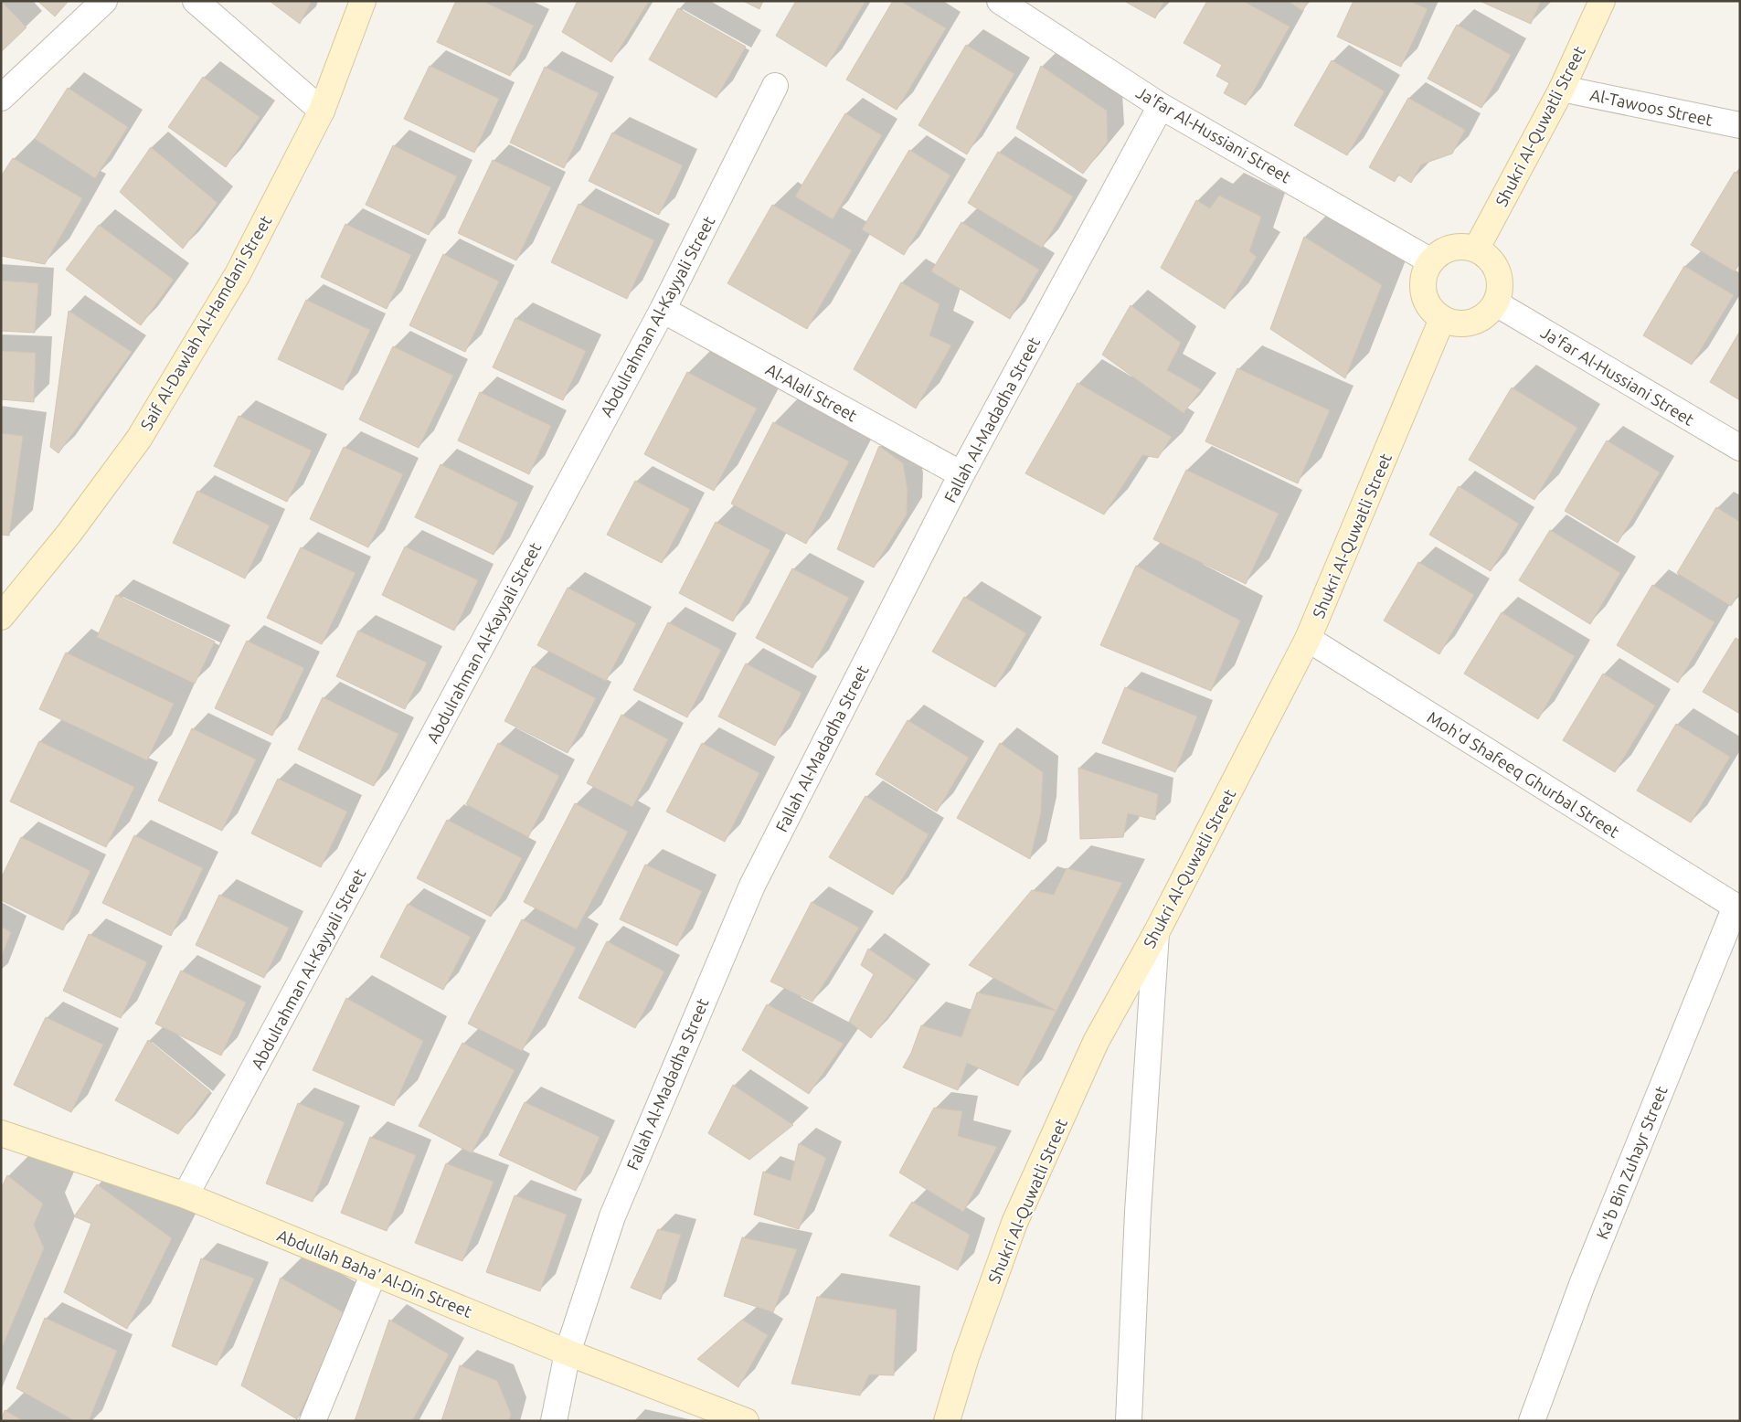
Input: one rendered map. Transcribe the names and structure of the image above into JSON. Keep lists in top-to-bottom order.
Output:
{
  "streets": {
    "street": [
      "Al-Tawoos Street",
      "Shukri Al-Quwatli Street",
      "Ja'far Al-Hussiani Street",
      "Abdulrahman Al-Kayyali Street",
      "Saif Al-Dawlah Al-Hamdani Street",
      "Al-Alali Street",
      "Fallah Al-Madadha Street",
      "Moh'd Shafeeq Ghurbal Street",
      "Ka'b Bin Zuhayr Street",
      "Abdullah Baha' Al-Din Street"
    ]
  },
  "crossings": [
    ["Al-Tawoos Street", "Shukri Al-Quwatli Street"],
    ["Shukri Al-Quwatli Street", "Ja'far Al-Hussiani Street"],
    ["Shukri Al-Quwatli Street", "Moh'd Shafeeq Ghurbal Street"],
    ["Ja'far Al-Hussiani Street", "Fallah Al-Madadha Street"],
    ["Abdulrahman Al-Kayyali Street", "Al-Alali Street"],
    ["Abdulrahman Al-Kayyali Street", "Abdullah Baha' Al-Din Street"],
    ["Al-Alali Street", "Fallah Al-Madadha Street"],
    ["Fallah Al-Madadha Street", "Abdullah Baha' Al-Din Street"],
    ["Moh'd Shafeeq Ghurbal Street", "Ka'b Bin Zuhayr Street"]
  ]
}
